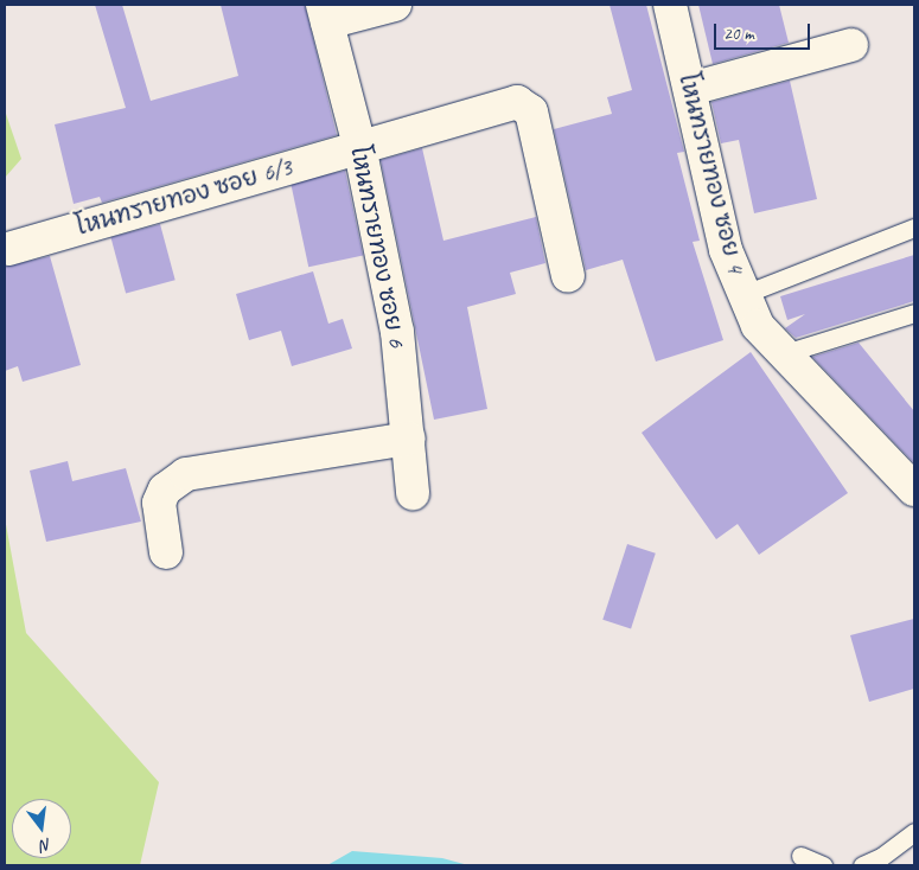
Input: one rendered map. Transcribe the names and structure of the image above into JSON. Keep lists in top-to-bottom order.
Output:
{
  "streets": {
    "street": ["โหนทรายทอง ซอย 4", "โหนทรายทอง ซอย 6/3", "โหนทรายทอง ซอย 6"]
  },
  "crossings": [
    ["โหนทรายทอง ซอย 6/3", "โหนทรายทอง ซอย 6"]
  ],
  "scale_bar": "20 m",
  "north": "bottom"
}
